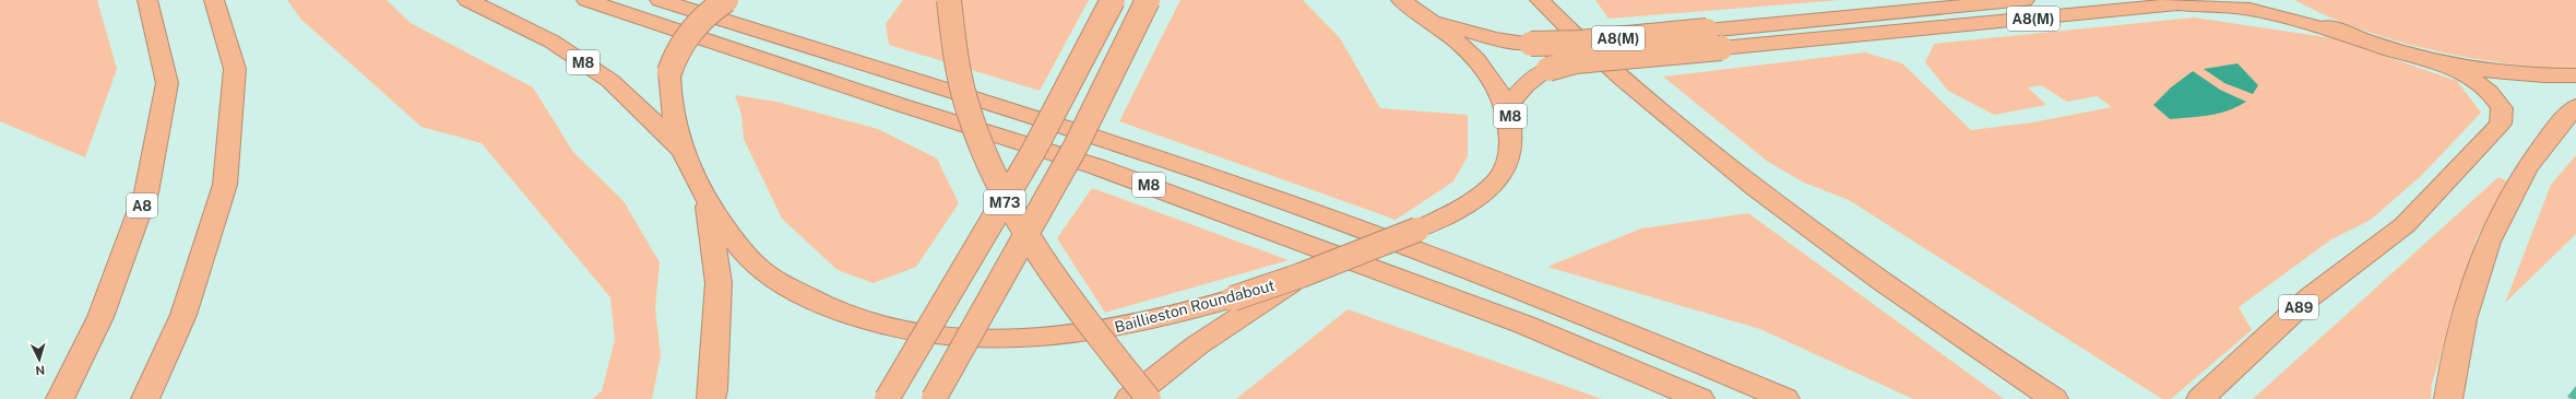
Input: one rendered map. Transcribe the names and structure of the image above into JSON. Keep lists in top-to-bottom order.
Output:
{
  "streets": {
    "highway": [
      "A8(M)",
      "M8",
      "M73",
      "A8",
      "Baillieston Roundabout",
      "A89"
    ]
  },
  "crossings": [
    ["A8(M)", "M8"],
    ["M8", "Baillieston Roundabout"]
  ],
  "north": "bottom"
}
